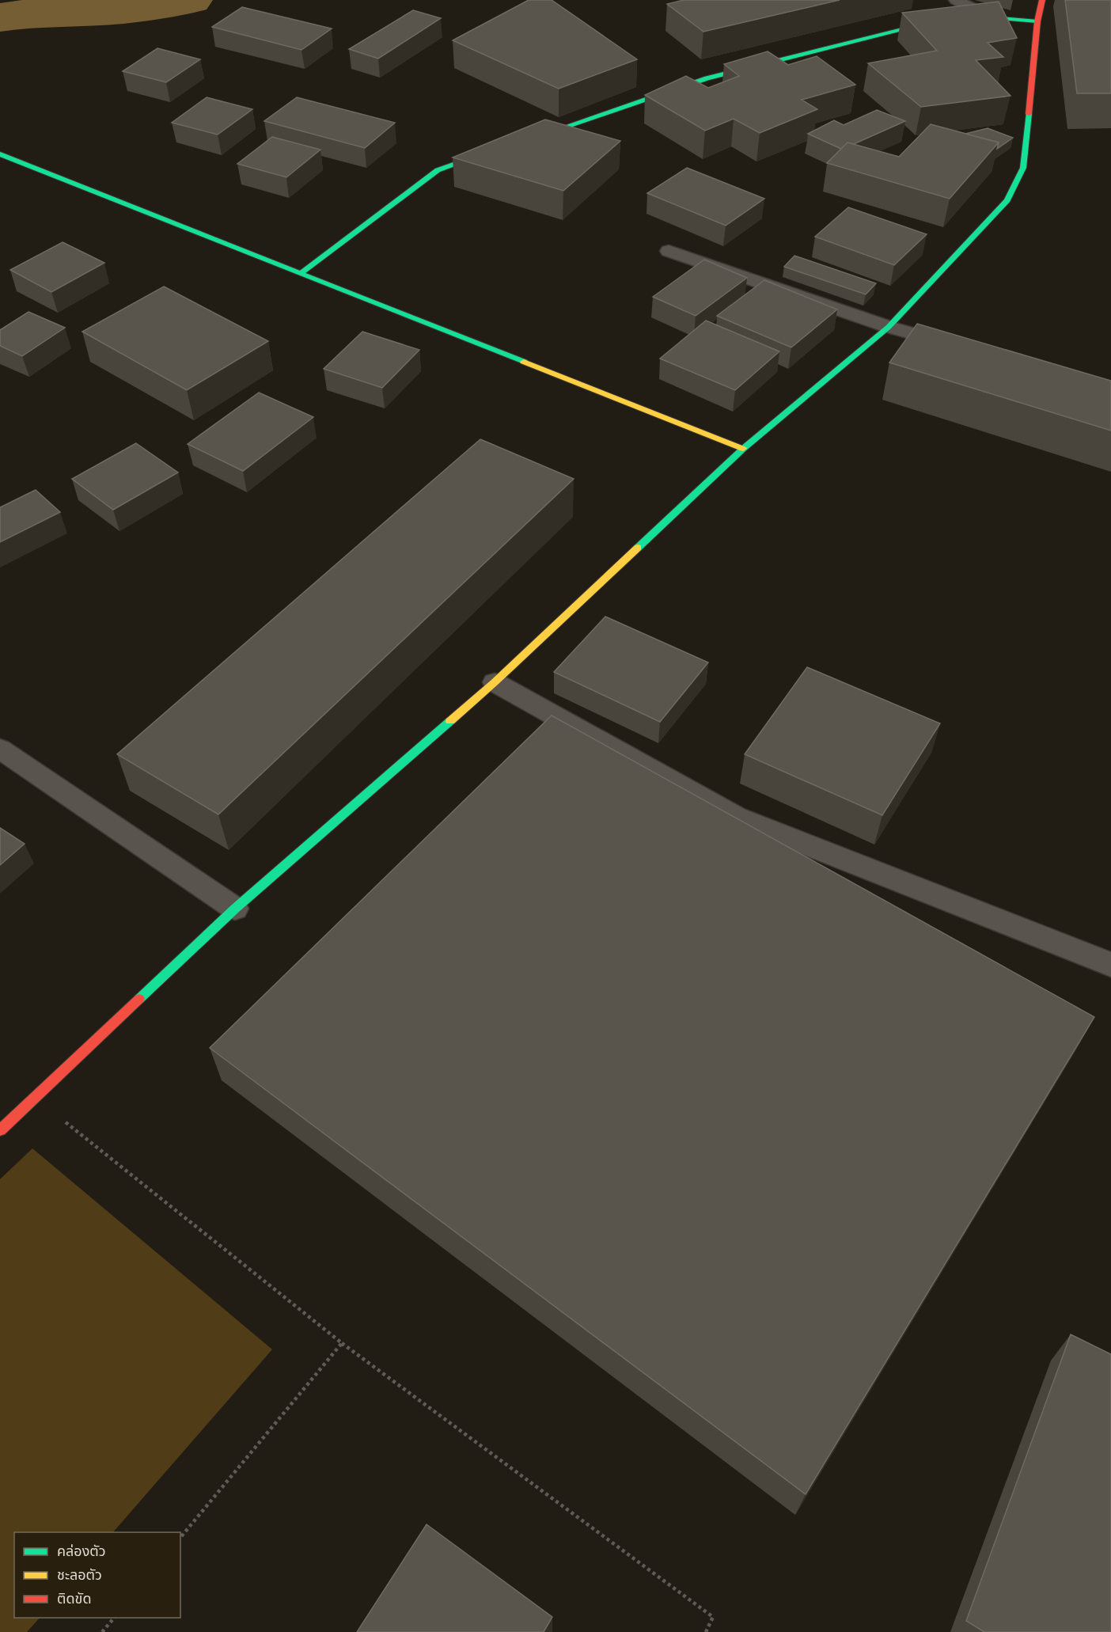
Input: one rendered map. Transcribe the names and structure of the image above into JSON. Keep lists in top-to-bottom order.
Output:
{
  "legend": ["คล่องตัว", "ชะลอตัว", "ติดขัด"]
}
